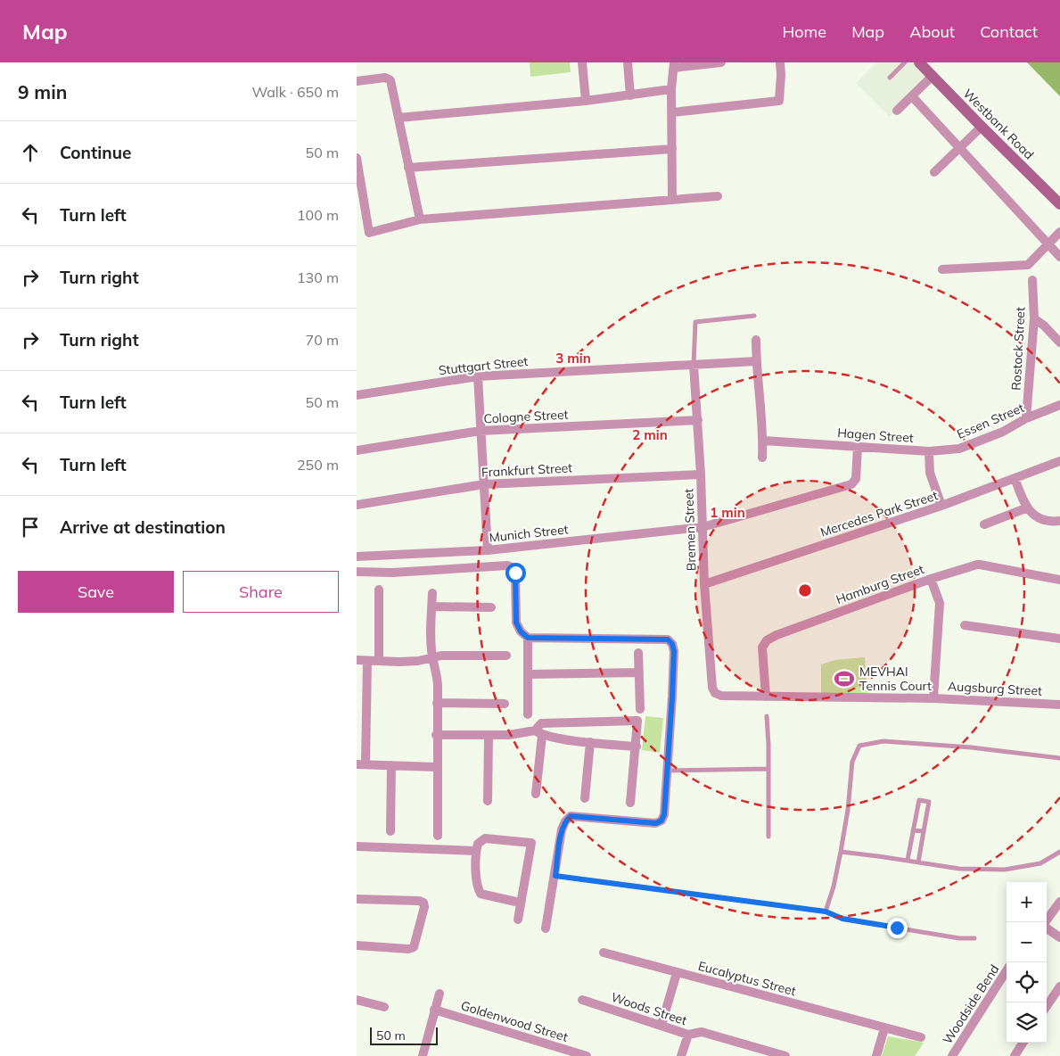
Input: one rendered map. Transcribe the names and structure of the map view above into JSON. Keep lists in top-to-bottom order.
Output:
{
  "streets": {
    "street": [
      "Westbank Road",
      "Rostock Street",
      "Stuttgart Street",
      "Cologne Street",
      "Essen Street",
      "Hagen Street",
      "Frankfurt Street",
      "Mercedes Park Street",
      "Bremen Street",
      "Munich Street",
      "Hamburg Street",
      "Augsburg Street",
      "Eucalyptus Street",
      "Woodside Bend",
      "Woods Street",
      "Goldenwood Street"
    ]
  },
  "crossings": [
    ["Rostock Street", "Essen Street"],
    ["Stuttgart Street", "Bremen Street"],
    ["Cologne Street", "Bremen Street"],
    ["Essen Street", "Hagen Street"],
    ["Hagen Street", "Mercedes Park Street"],
    ["Hagen Street", "Munich Street"],
    ["Frankfurt Street", "Bremen Street"],
    ["Mercedes Park Street", "Bremen Street"],
    ["Bremen Street", "Munich Street"],
    ["Bremen Street", "Augsburg Street"],
    ["Hamburg Street", "Augsburg Street"]
  ],
  "places": {
    "sports": ["MEVHAI Tennis Court"]
  },
  "scale_bar": "50 m",
  "page": {
    "header": "Map",
    "nav": [
      "Home",
      "Map",
      "About",
      "Contact"
    ],
    "heading": ["9 min", "Walk · 650 m"],
    "list": [
      ["Continue", "50 m"],
      ["Turn left", "100 m"],
      ["Turn right", "130 m"],
      ["Turn right", "70 m"],
      ["Turn left", "50 m"],
      ["Turn left", "250 m"],
      "Arrive at destination"
    ],
    "buttons": ["Save", "Share"],
    "map_buttons": ["+", "−"],
    "scale": "50 m"
  },
  "rings": ["3 min", "2 min", "1 min"]
}
